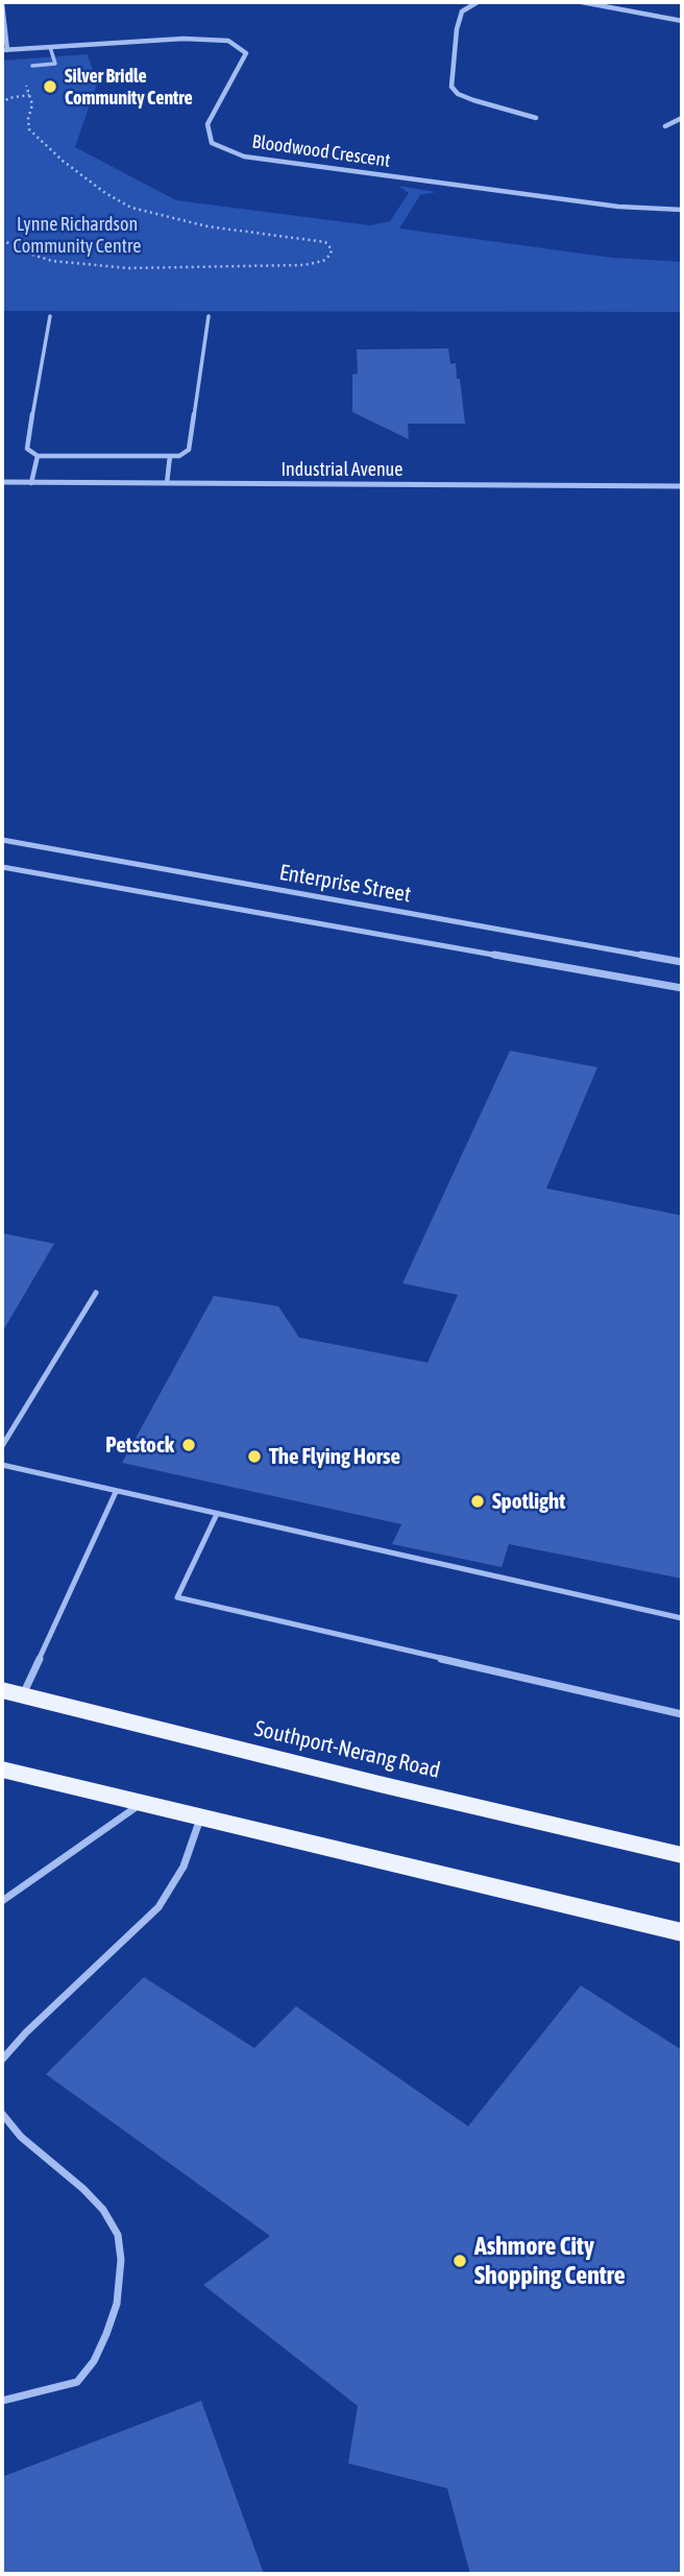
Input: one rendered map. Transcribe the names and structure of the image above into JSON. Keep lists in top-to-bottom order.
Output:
{
  "streets": {
    "main road": ["Southport-Nerang Road"],
    "street": ["Bloodwood Crescent", "Industrial Avenue", "Enterprise Street"]
  },
  "parks": ["Lynne Richardson Community Centre"],
  "places": [
    "Silver Bridle Community Centre",
    "Petstock",
    "The Flying Horse",
    "Spotlight",
    "Ashmore City Shopping Centre"
  ]
}
